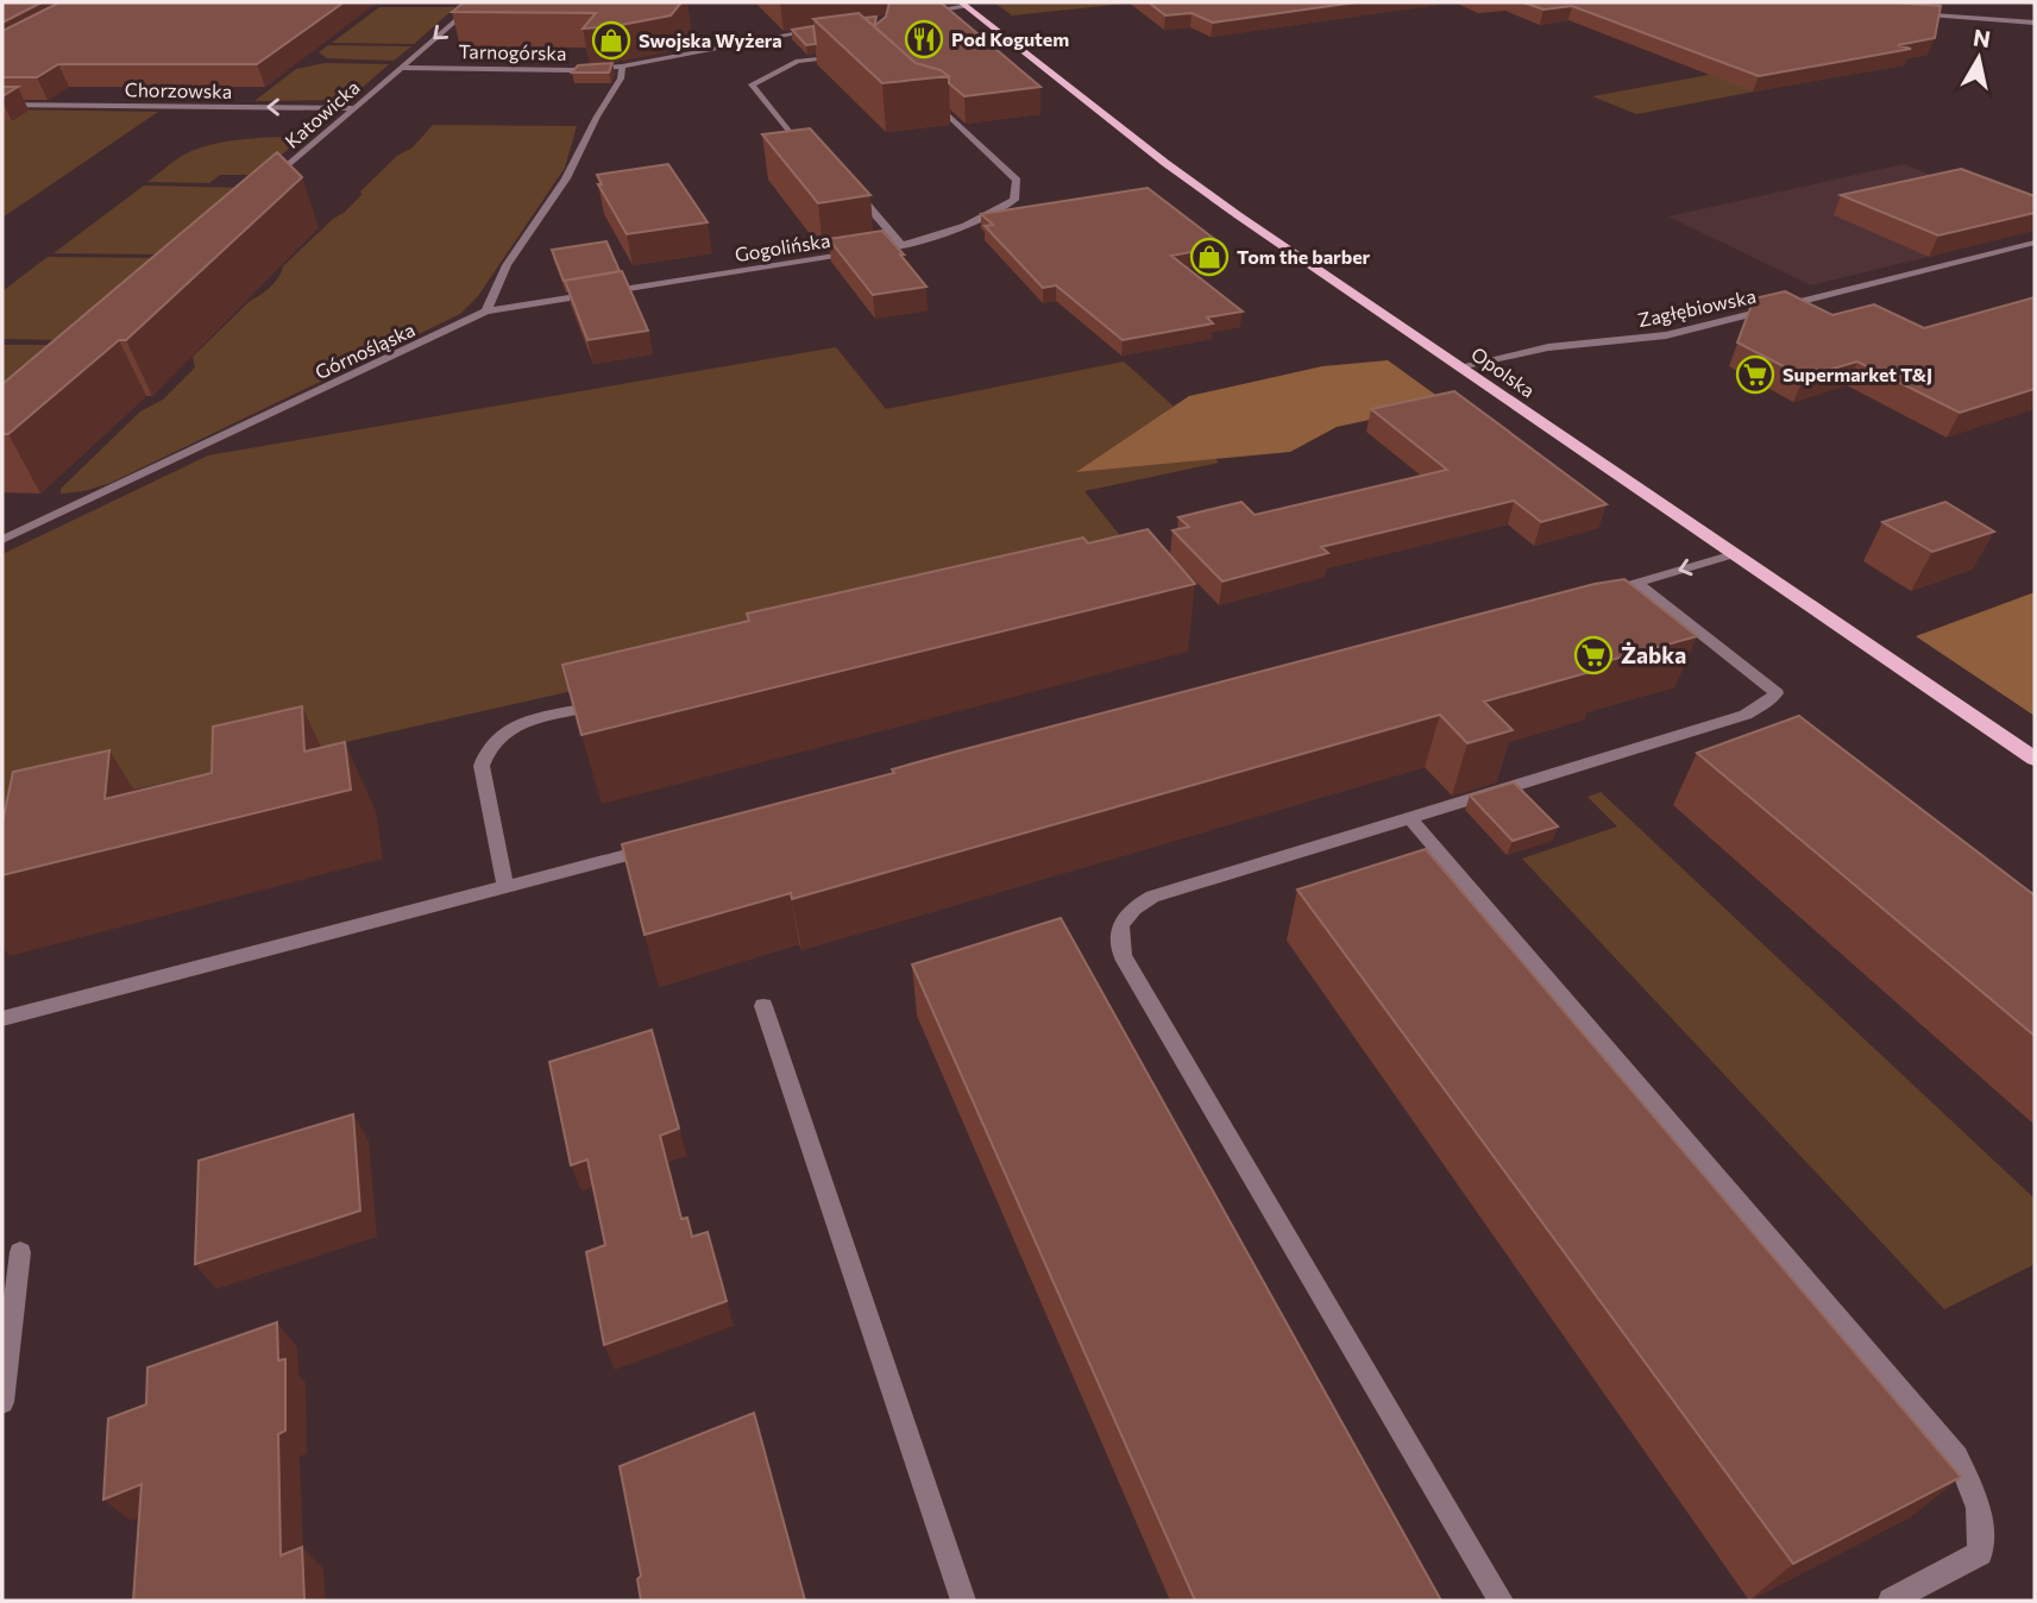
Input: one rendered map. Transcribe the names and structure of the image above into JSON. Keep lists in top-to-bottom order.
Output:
{
  "streets": {
    "main road": ["Opolska"],
    "street": [
      "Tarnogórska",
      "Chorzowska",
      "Katowicka",
      "Gogolińska",
      "Zagłębiowska",
      "Górnośląska"
    ]
  },
  "crossings": [
    ["Tarnogórska", "Katowicka"],
    ["Chorzowska", "Katowicka"],
    ["Gogolińska", "Górnośląska"],
    ["Zagłębiowska", "Opolska"]
  ],
  "one_way": ["Chorzowska"],
  "places": {
    "restaurant": ["Pod Kogutem"],
    "shop": ["Swojska Wyżera", "Tom the barber"],
    "supermarket": ["Supermarket T&J", "Żabka"]
  },
  "north": "top"
}
